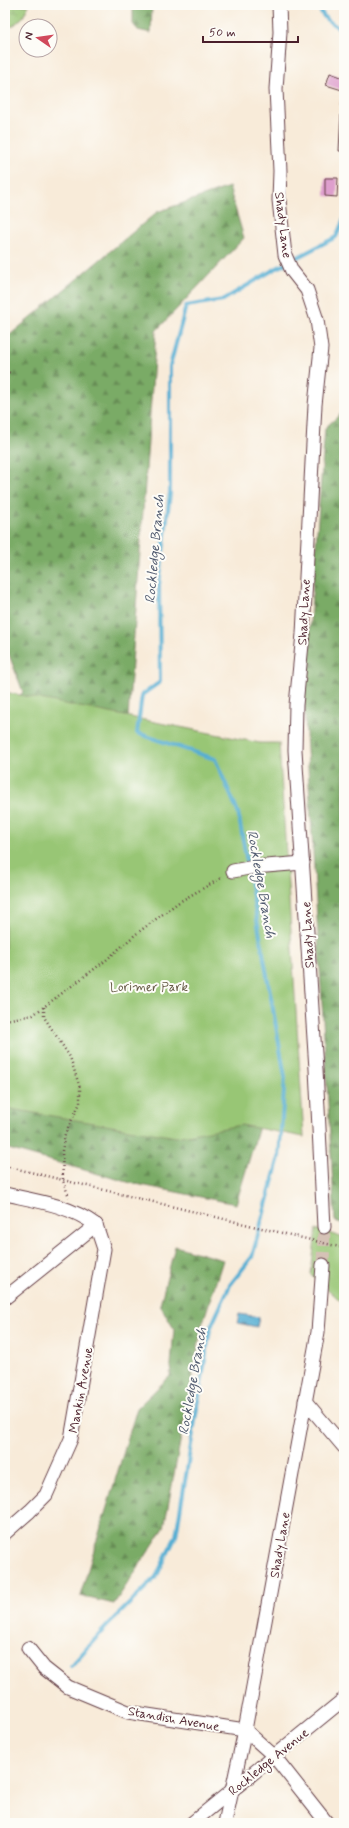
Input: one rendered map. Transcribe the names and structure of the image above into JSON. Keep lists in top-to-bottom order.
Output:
{
  "streets": {
    "street": [
      "Shady Lane",
      "Mankin Avenue",
      "Standish Avenue",
      "Rockledge Avenue"
    ]
  },
  "crossings": [
    ["Shady Lane", "Standish Avenue"],
    ["Shady Lane", "Rockledge Avenue"]
  ],
  "water": ["Rockledge Branch"],
  "parks": ["Lorimer Park"],
  "scale_bar": "50 m",
  "north": "left"
}
